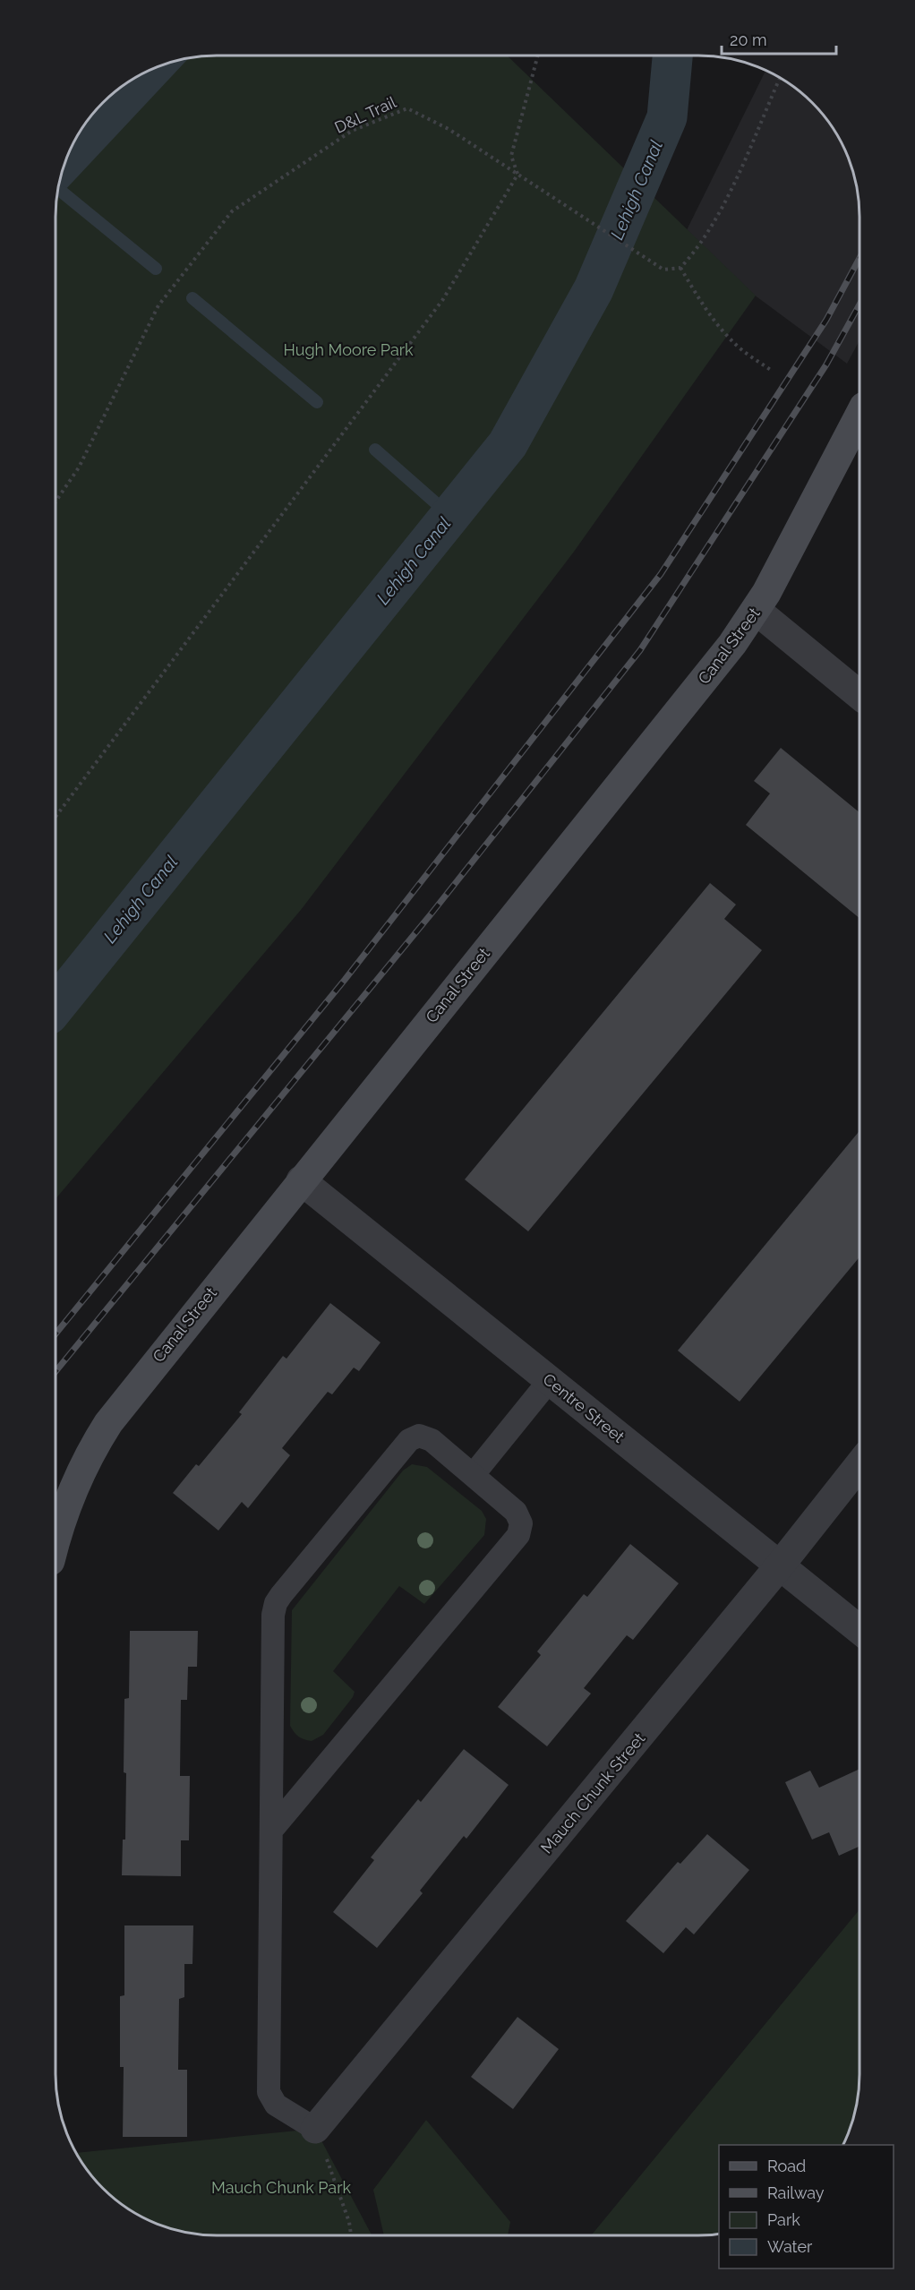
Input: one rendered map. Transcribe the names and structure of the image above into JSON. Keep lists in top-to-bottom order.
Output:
{
  "streets": {
    "street": ["Canal Street", "Centre Street", "Mauch Chunk Street"],
    "path": ["D&L Trail"]
  },
  "crossings": [
    ["Canal Street", "Centre Street"],
    ["Centre Street", "Mauch Chunk Street"]
  ],
  "water": ["Lehigh Canal"],
  "parks": ["Hugh Moore Park", "Mauch Chunk Park"],
  "legend": [
    "Road",
    "Railway",
    "Park",
    "Water"
  ],
  "scale_bar": "20 m"
}
